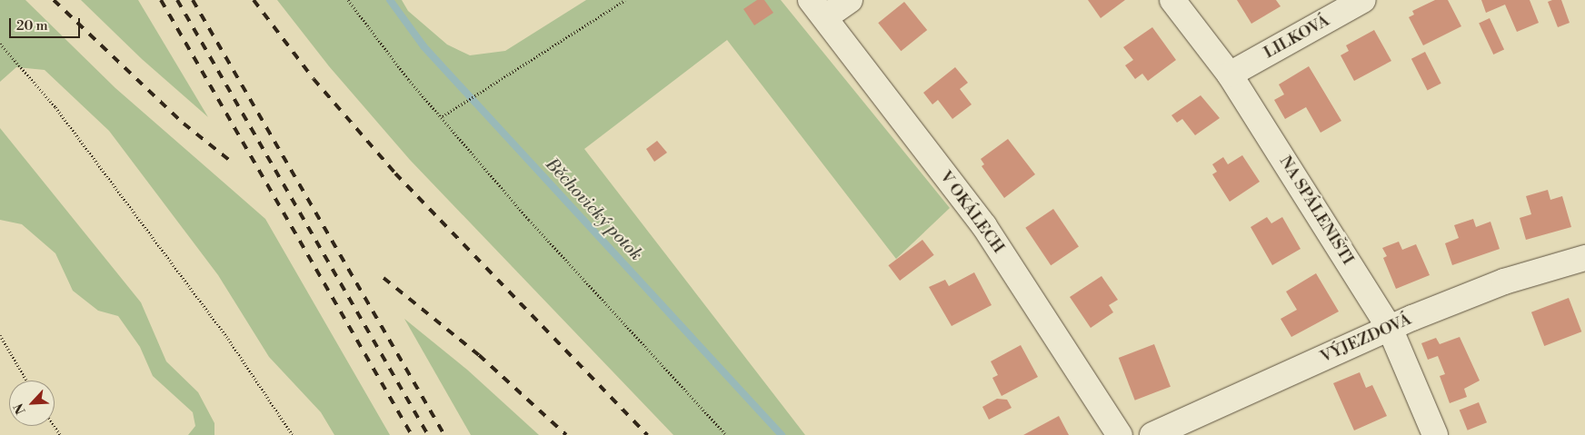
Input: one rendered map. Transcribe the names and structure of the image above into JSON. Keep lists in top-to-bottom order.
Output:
{
  "streets": {
    "street": [
      "LILKOVÁ",
      "NA SPÁLENIŠTI",
      "V OKÁLECH",
      "VÝJEZDOVÁ"
    ]
  },
  "crossings": [
    ["LILKOVÁ", "NA SPÁLENIŠTI"],
    ["NA SPÁLENIŠTI", "VÝJEZDOVÁ"]
  ],
  "water": ["Běchovický potok"],
  "scale_bar": "20 m",
  "north": "bottom left"
}
